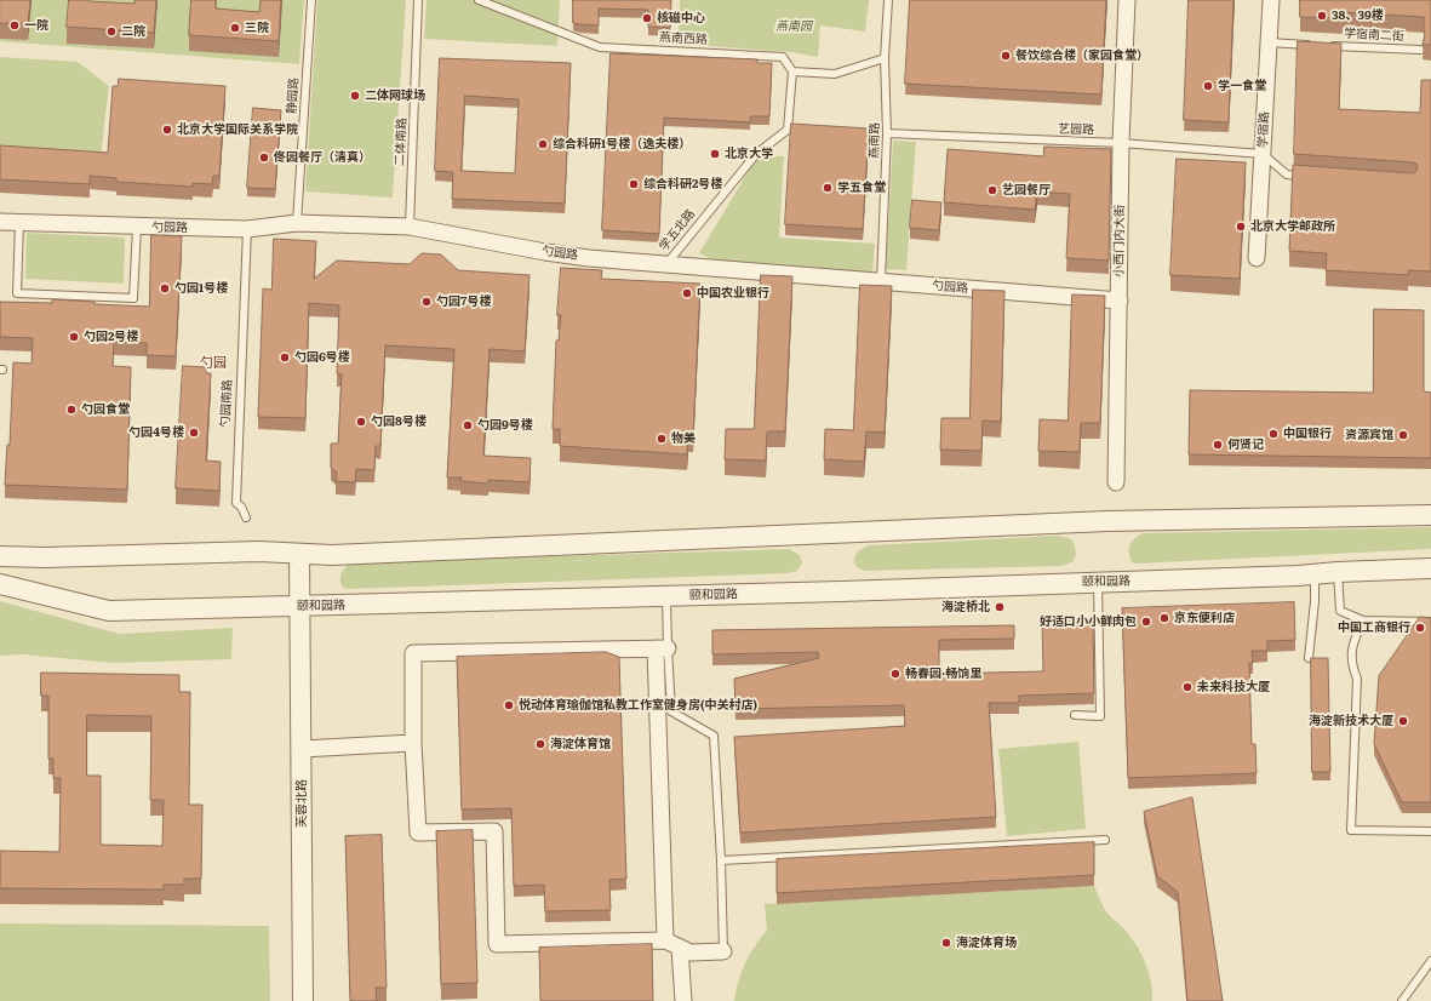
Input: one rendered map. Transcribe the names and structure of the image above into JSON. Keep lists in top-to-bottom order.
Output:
{
  "streets": {
    "street": [
      "学宿路",
      "勺园路",
      "小西门内大街",
      "颐和园路",
      "芙蓉北路"
    ],
    "lane": [
      "学宿南二街",
      "燕南西路",
      "静园路",
      "艺园路",
      "燕南路",
      "二体南路",
      "学五北路",
      "勺园南路"
    ]
  },
  "crossings": [
    ["燕南西路", "学五北路"],
    ["静园路", "勺园路"],
    ["艺园路", "学宿路"],
    ["艺园路", "燕南路"],
    ["艺园路", "小西门内大街"],
    ["燕南路", "勺园路"],
    ["二体南路", "勺园路"],
    ["勺园路", "学五北路"],
    ["勺园路", "小西门内大街"],
    ["勺园路", "勺园南路"],
    ["颐和园路", "芙蓉北路"]
  ],
  "districts": ["勺园"],
  "parks": ["燕南园"],
  "places": [
    "38、39楼",
    "核磁中心",
    "一院",
    "三院",
    "二院",
    "餐饮综合楼（家园食堂）",
    "学一食堂",
    "二体网球场",
    "北京大学国际关系学院",
    "综合科研1号楼（逸夫楼）",
    "北京大学",
    "佟园餐厅（清真）",
    "综合科研2号楼",
    "学五食堂",
    "艺园餐厅",
    "北京大学邮政所",
    "勺园1号楼",
    "中国农业银行",
    "勺园7号楼",
    "勺园2号楼",
    "勺园6号楼",
    "勺园食堂",
    "勺园8号楼",
    "勺园9号楼",
    "勺园4号楼",
    "中国银行",
    "资源宾馆",
    "物美",
    "何贤记",
    "海淀桥北",
    "京东便利店",
    "好适口小小鲜肉包",
    "中国工商银行",
    "畅春园·畅饷里",
    "未来科技大厦",
    "悦动体育瑜伽馆私教工作室健身房(中关村店)",
    "海淀新技术大厦",
    "海淀体育馆",
    "海淀体育场"
  ]
}
